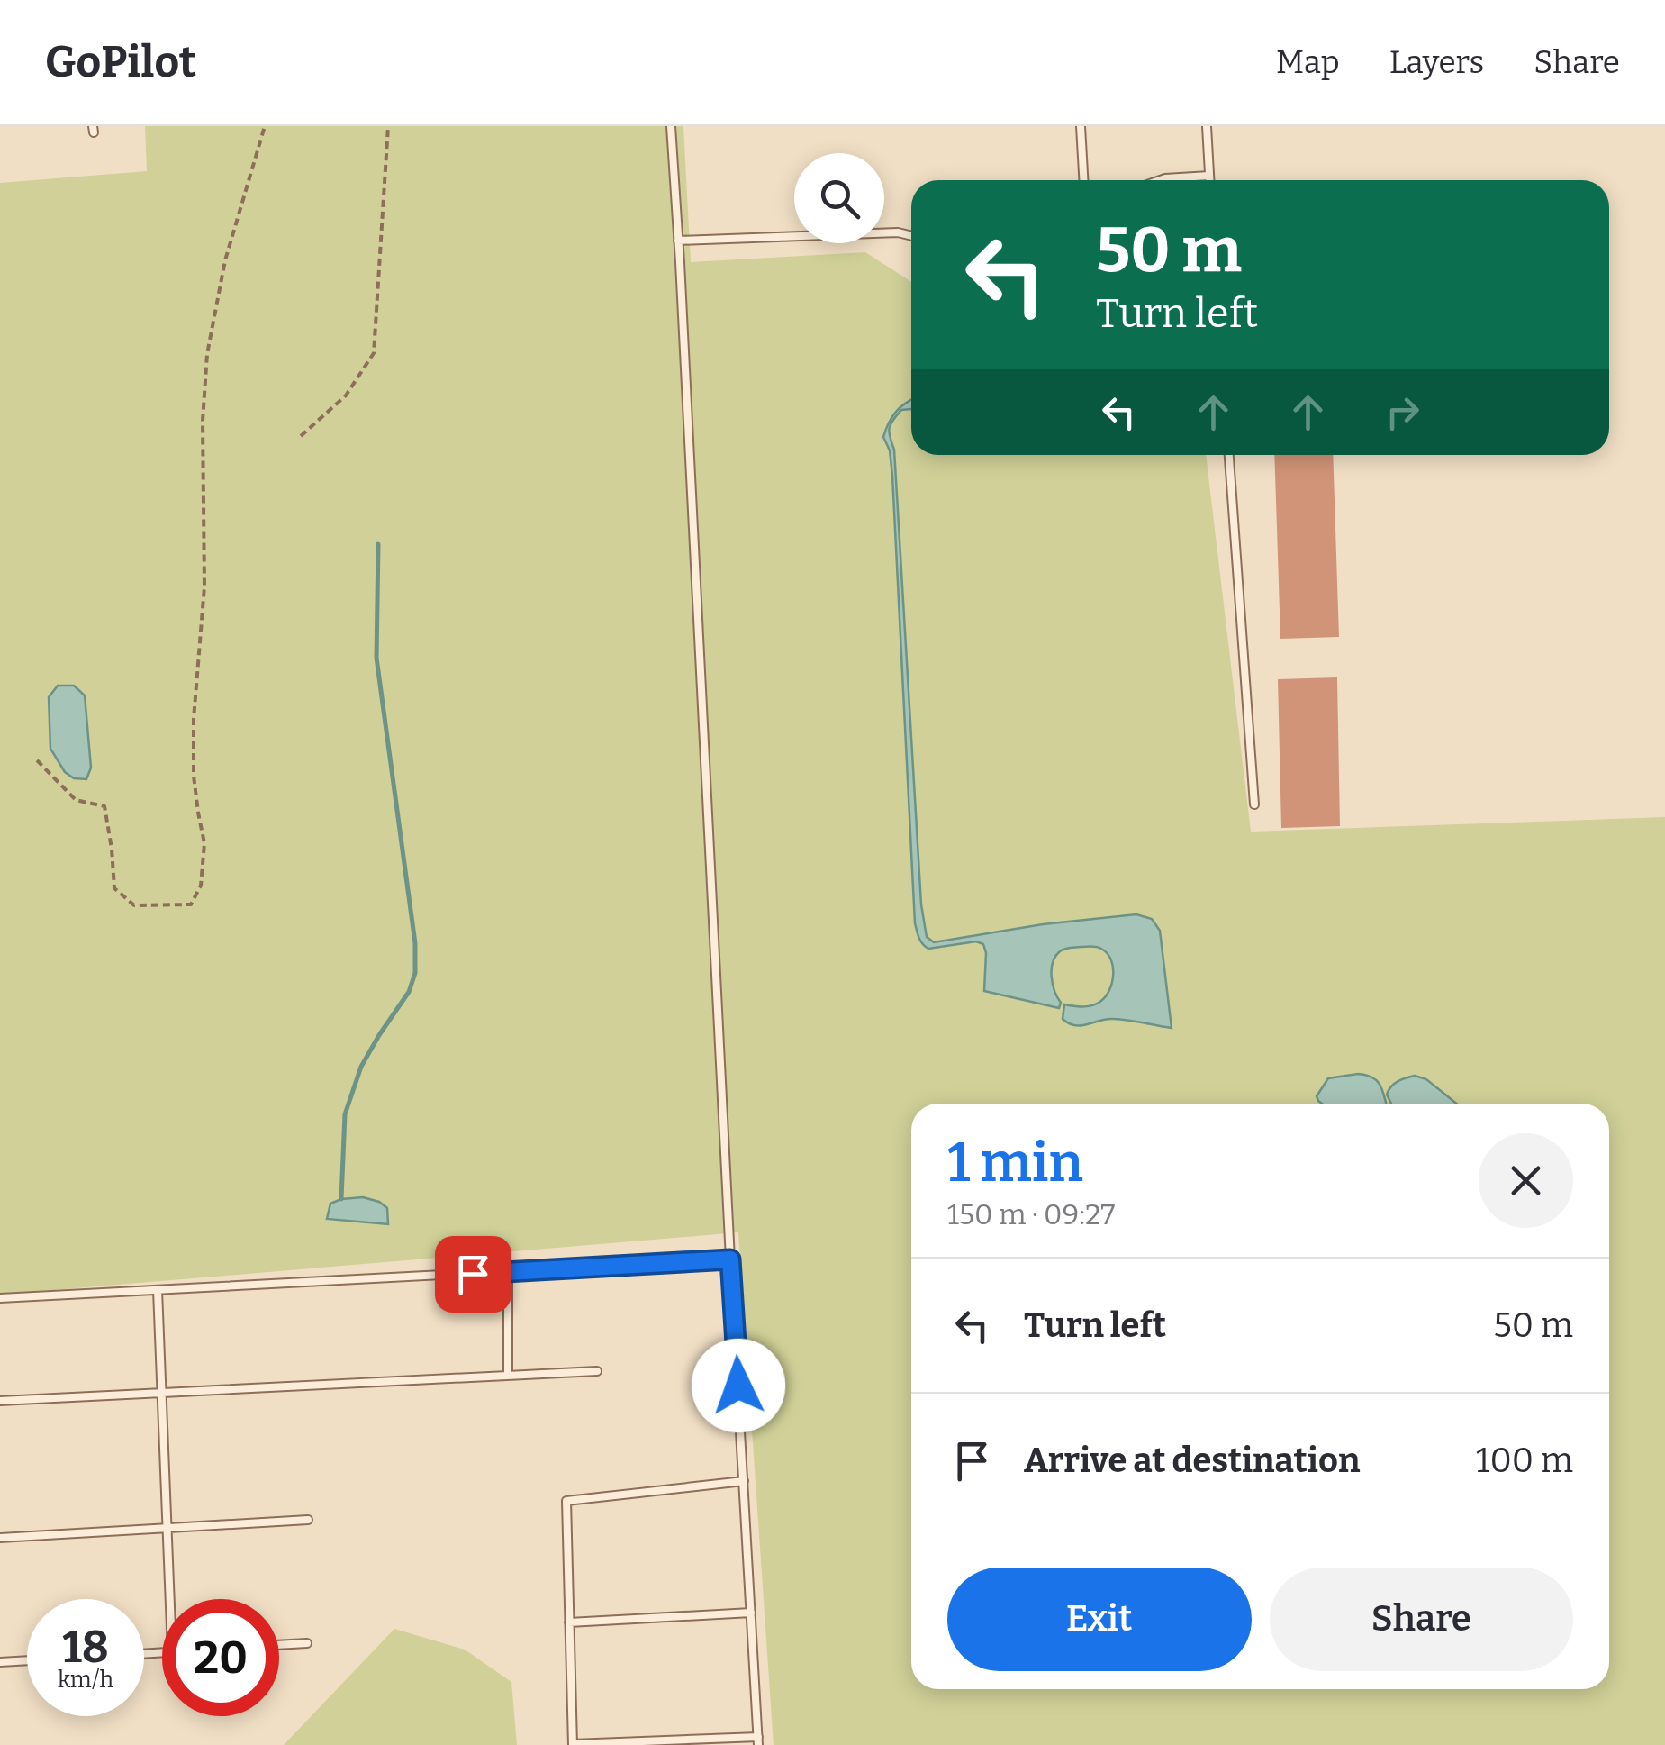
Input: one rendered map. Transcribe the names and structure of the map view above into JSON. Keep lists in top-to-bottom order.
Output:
{
  "page": {
    "header": "GoPilot",
    "nav": ["Map", "Layers", "Share"],
    "turn": ["50 m", "Turn left"],
    "heading": ["1 min", "150 m · 09:27"],
    "list": [
      {
        "name": "Turn left",
        "value": "50 m"
      },
      {
        "name": "Arrive at destination",
        "value": "100 m"
      }
    ],
    "buttons": ["Exit", "Share"],
    "speed": "18 km/h",
    "limit": "20"
  }
}
